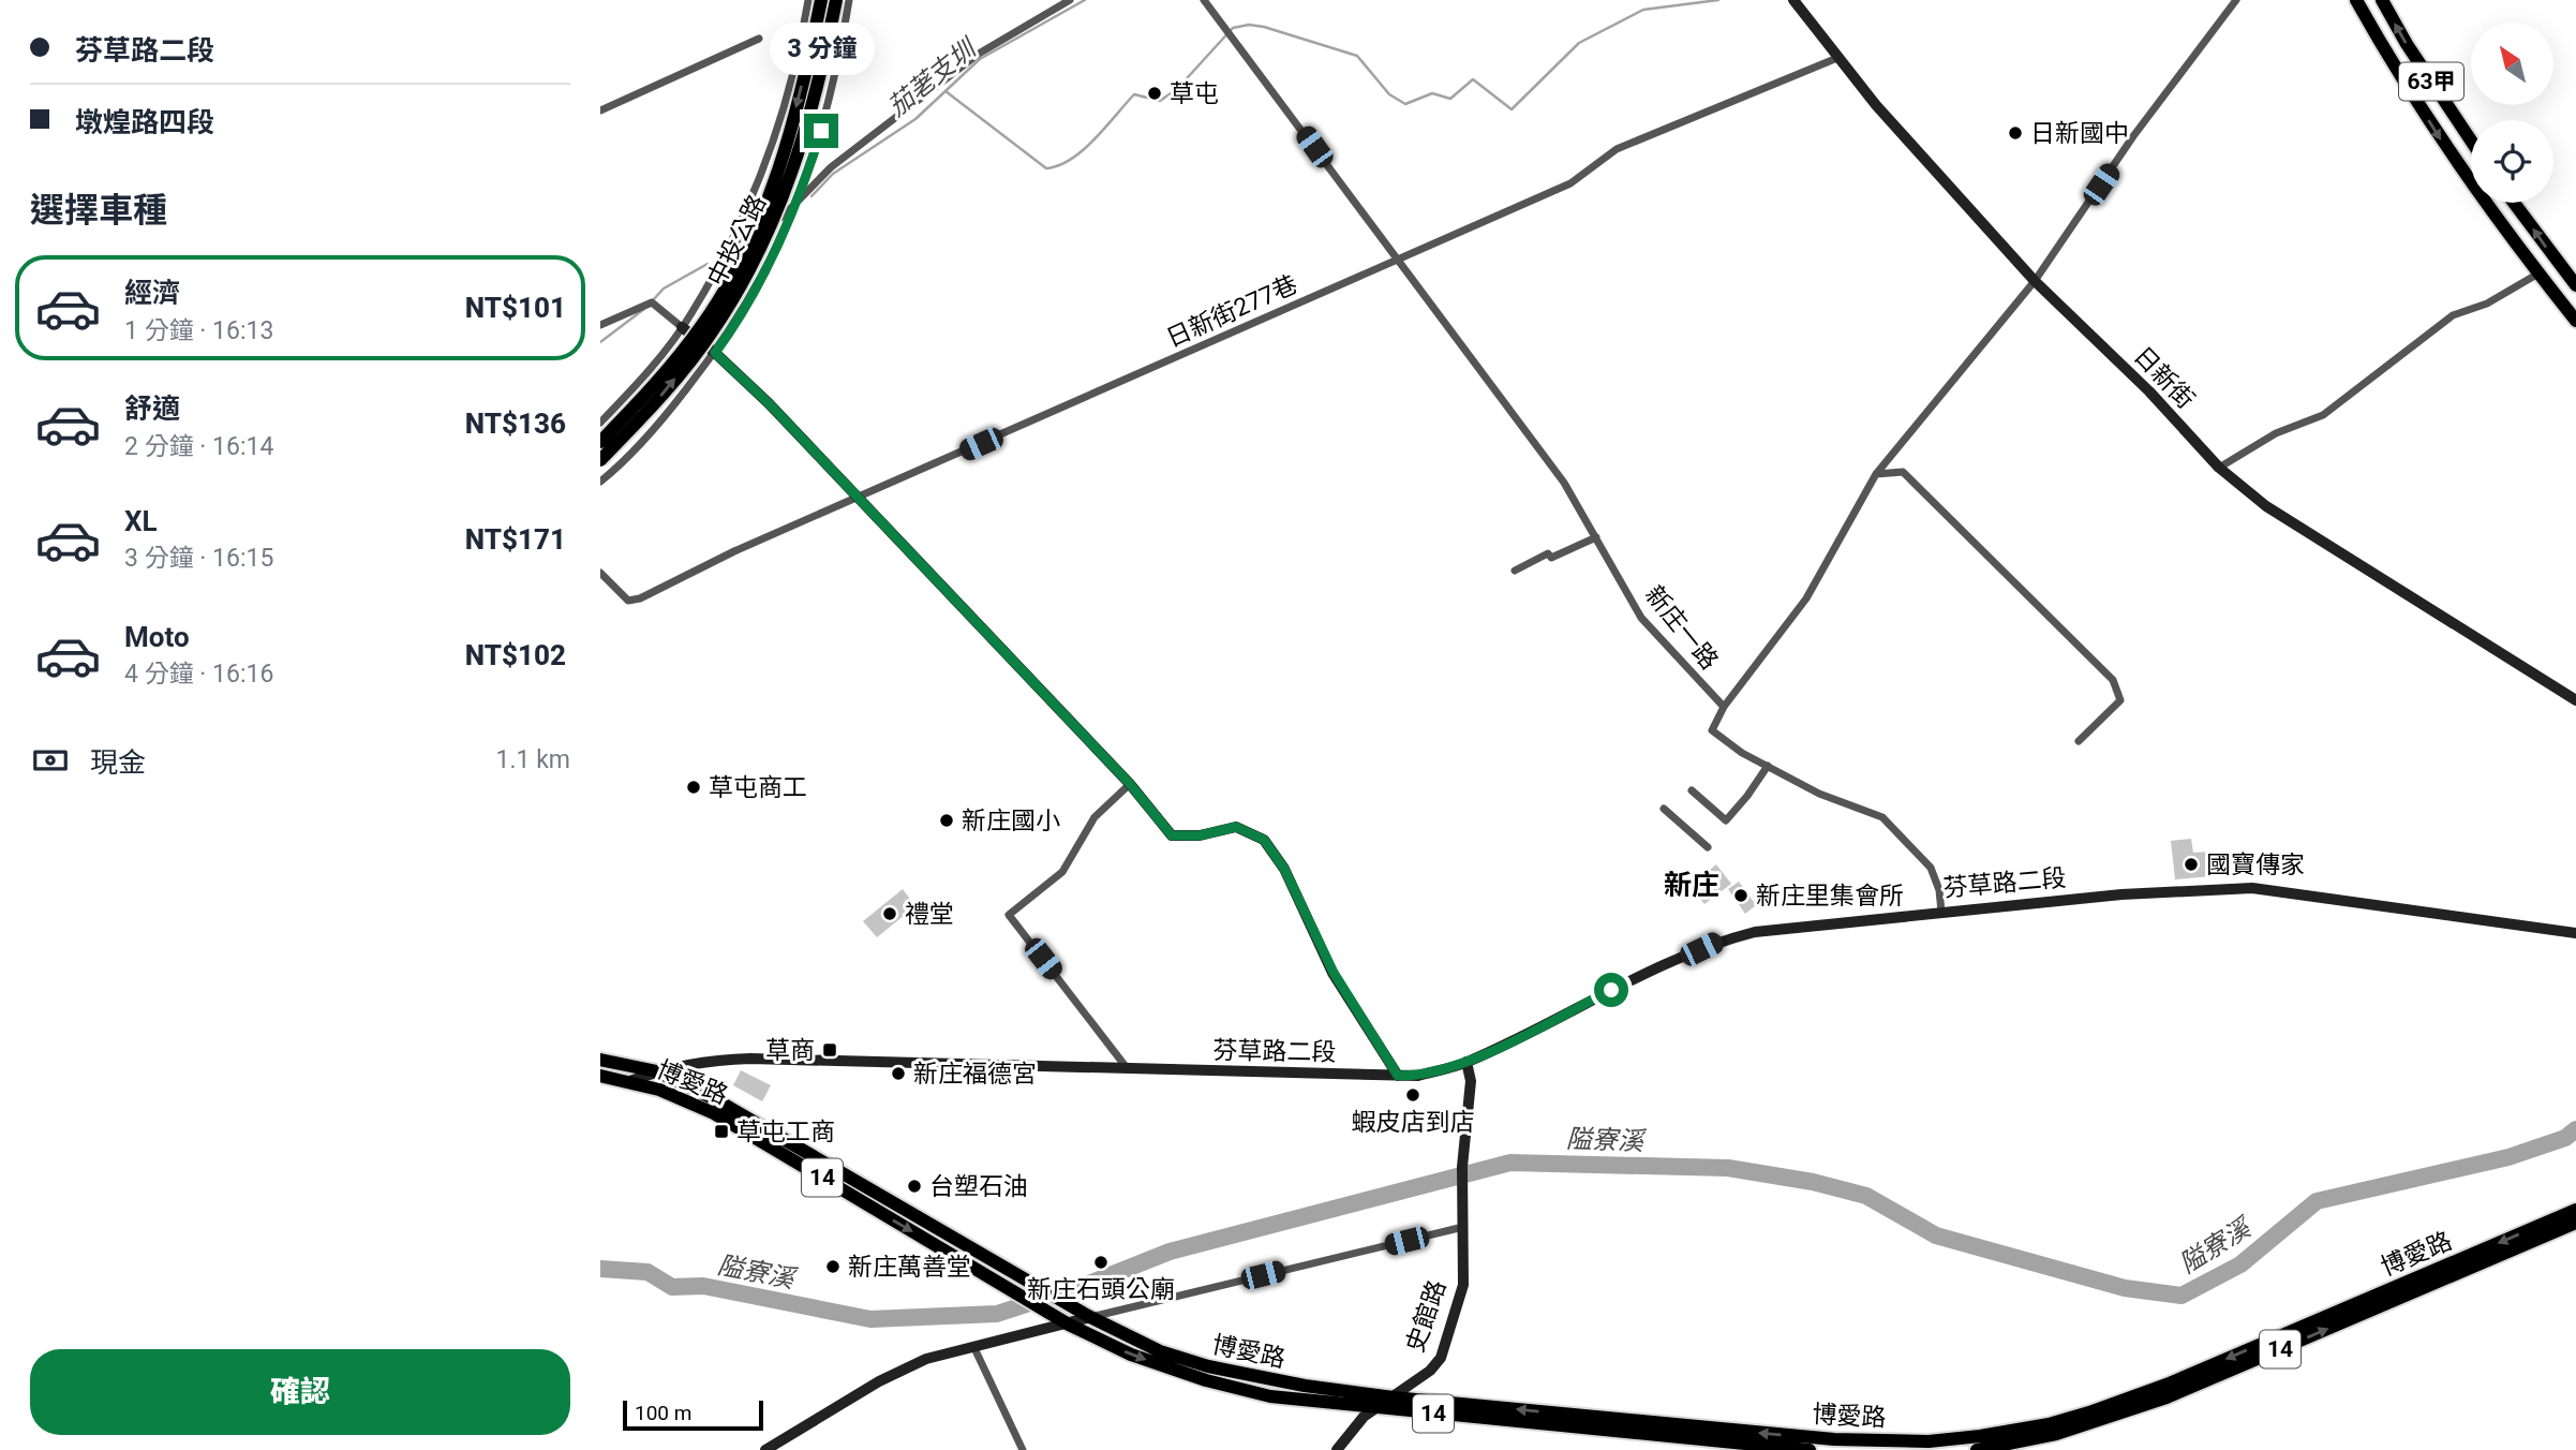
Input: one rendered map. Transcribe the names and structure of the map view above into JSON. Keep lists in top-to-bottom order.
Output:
{
  "streets": {
    "main road": [
      "63甲",
      "中投公路",
      "芬草路二段",
      "博愛路",
      "14"
    ],
    "street": [
      "日新街277巷",
      "日新街",
      "新庄一路",
      "史館路"
    ]
  },
  "crossings": [
    ["日新街277巷", "日新街"],
    ["日新街277巷", "新庄一路"],
    ["芬草路二段", "博愛路"],
    ["芬草路二段", "史館路"],
    ["博愛路", "史館路"]
  ],
  "districts": ["新庄"],
  "water": ["茄荖支圳", "隘寮溪"],
  "places": {
    "other": [
      "草屯",
      "日新國中",
      "草屯商工",
      "新庄國小",
      "國寶傳家",
      "新庄里集會所",
      "禮堂",
      "新庄福德宮",
      "蝦皮店到店",
      "台塑石油",
      "新庄石頭公廟",
      "新庄萬善堂"
    ],
    "transit": ["草商", "草屯工商"]
  },
  "scale_bar": "100 m",
  "north": "top left",
  "page": {
    "banner": ["芬草路二段", "墩煌路四段"],
    "bubble": "3 分鐘",
    "heading": "選擇車種",
    "list": [
      {
        "name": "經濟",
        "note": "1 分鐘 · 16:13",
        "value": "NT$101"
      },
      {
        "name": "舒適",
        "note": "2 分鐘 · 16:14",
        "value": "NT$136"
      },
      {
        "name": "XL",
        "note": "3 分鐘 · 16:15",
        "value": "NT$171"
      },
      {
        "name": "Moto",
        "note": "4 分鐘 · 16:16",
        "value": "NT$102"
      }
    ],
    "pay": ["現金", "1.1 km"],
    "buttons": "確認",
    "scale": "100 m"
  }
}
